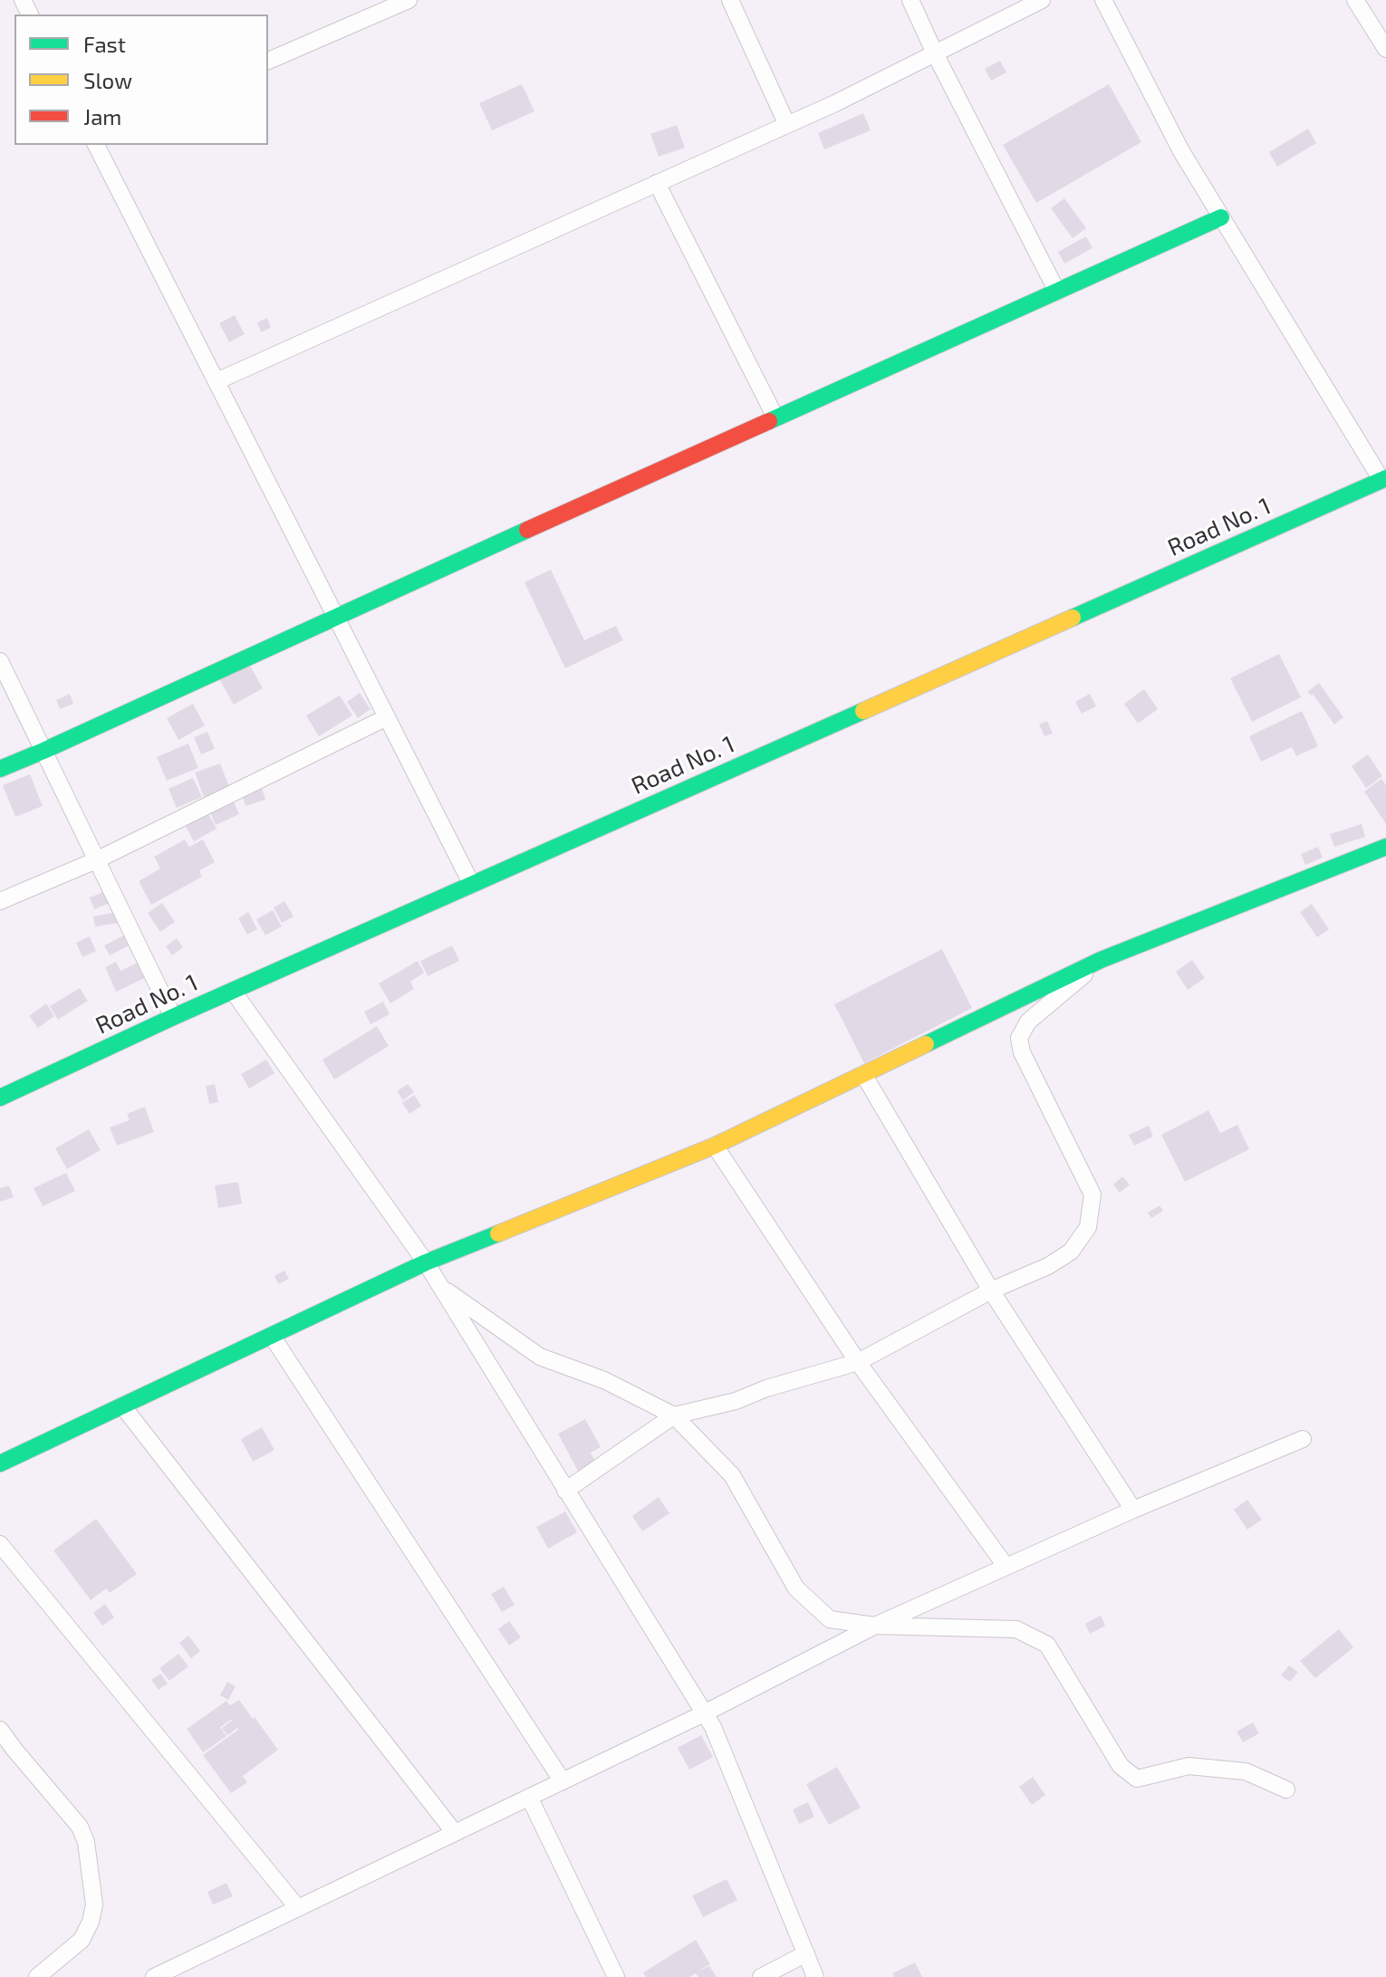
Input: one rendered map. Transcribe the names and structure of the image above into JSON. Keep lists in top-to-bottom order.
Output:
{
  "streets": {
    "main road": ["Road No. 1"]
  },
  "legend": ["Fast", "Slow", "Jam"]
}
